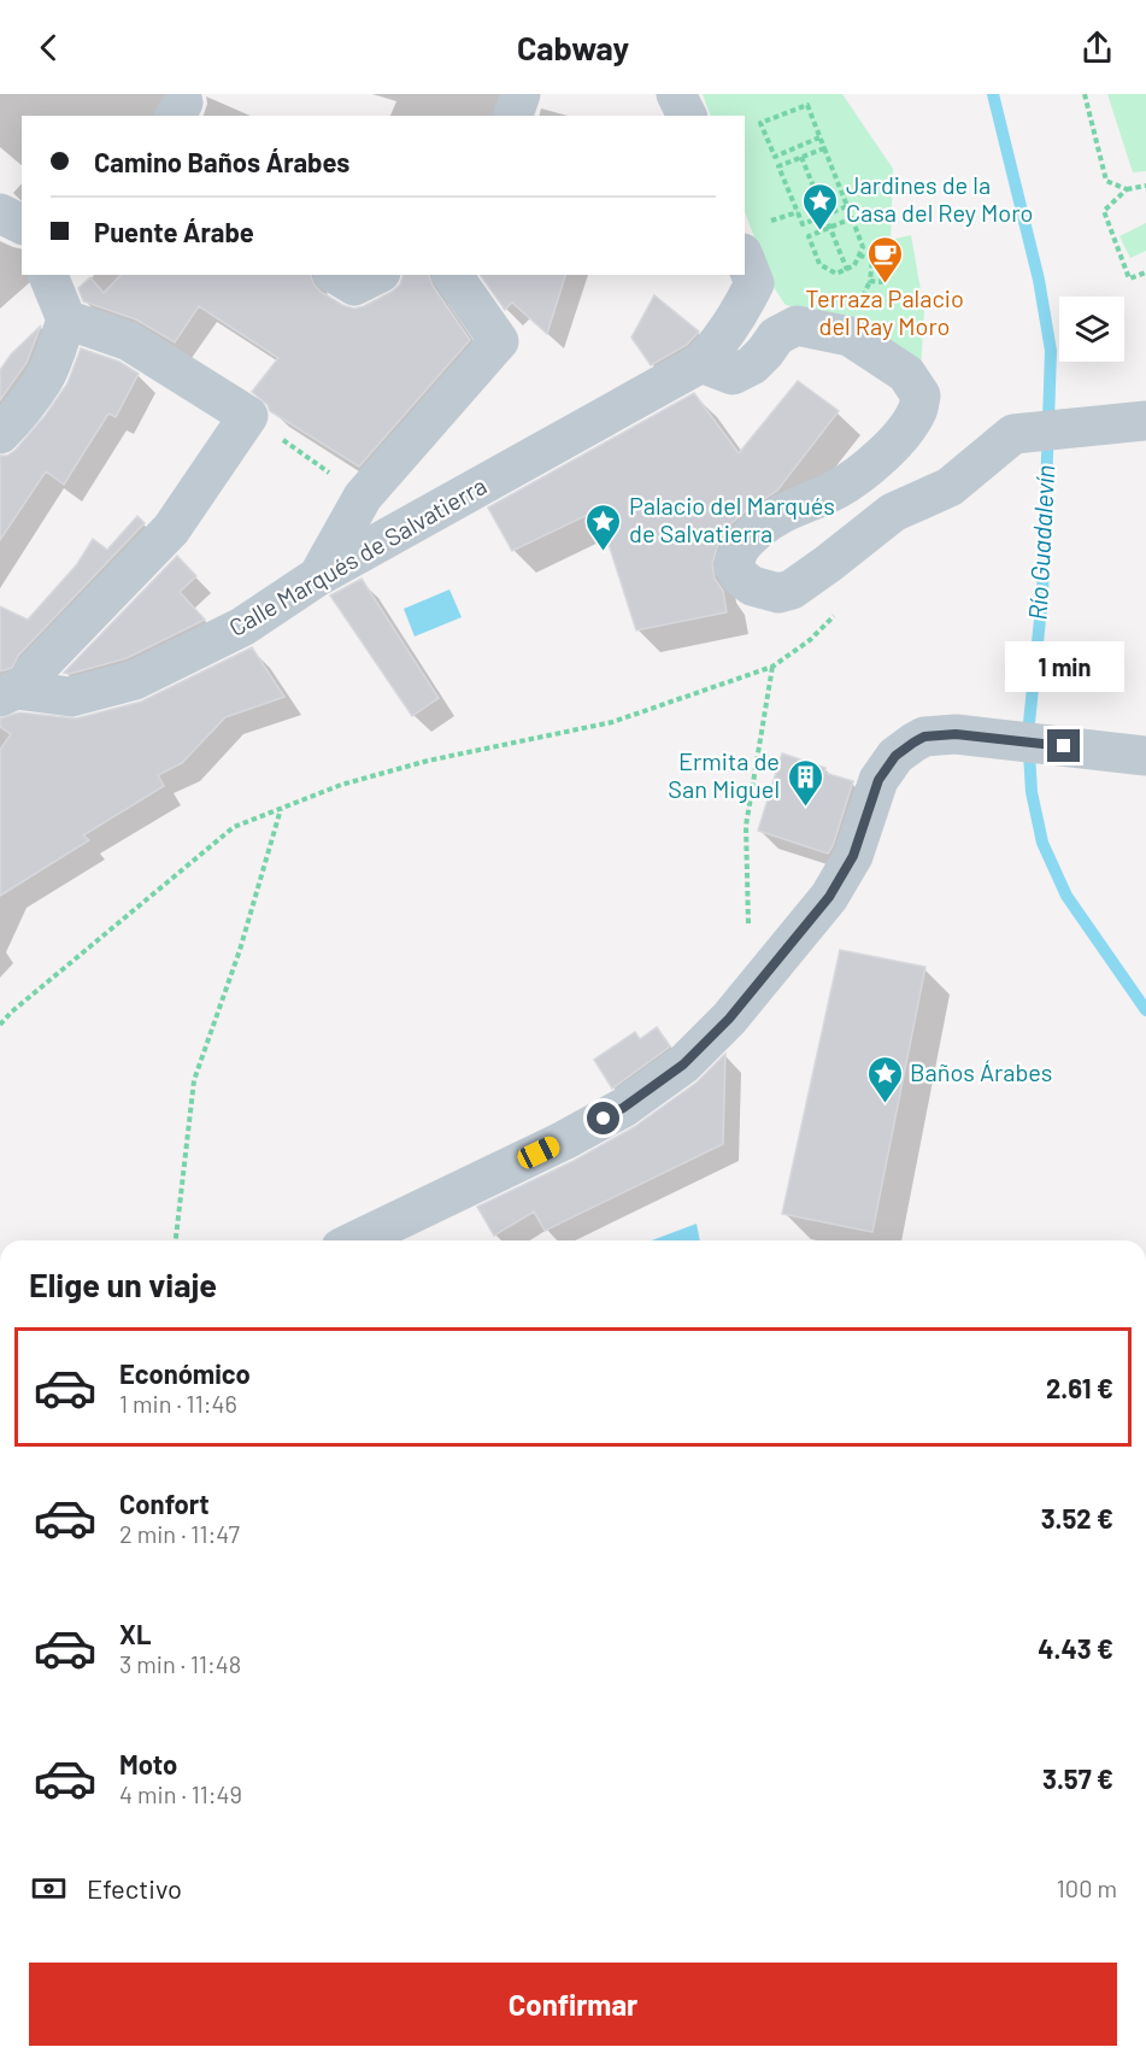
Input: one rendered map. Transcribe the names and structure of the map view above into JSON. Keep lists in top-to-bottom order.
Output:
{
  "streets": {
    "street": ["Calle Marqués de Salvatierra"]
  },
  "water": ["Río Guadalevín"],
  "places": {
    "place": ["Jardines de la Casa del Rey Moro", "Palacio del Marqués de Salvatierra", "Baños Árabes"],
    "cafe": ["Terraza Palacio del Ray Moro"],
    "building": ["Ermita de San Miguel"]
  },
  "page": {
    "header": "Cabway",
    "banner": ["Camino Baños Árabes", "Puente Árabe"],
    "bubble": "1 min",
    "heading": "Elige un viaje",
    "list": [
      {
        "name": "Económico",
        "note": "1 min · 11:46",
        "value": "2.61 €"
      },
      {
        "name": "Confort",
        "note": "2 min · 11:47",
        "value": "3.52 €"
      },
      {
        "name": "XL",
        "note": "3 min · 11:48",
        "value": "4.43 €"
      },
      {
        "name": "Moto",
        "note": "4 min · 11:49",
        "value": "3.57 €"
      }
    ],
    "pay": ["Efectivo", "100 m"],
    "buttons": "Confirmar"
  }
}
